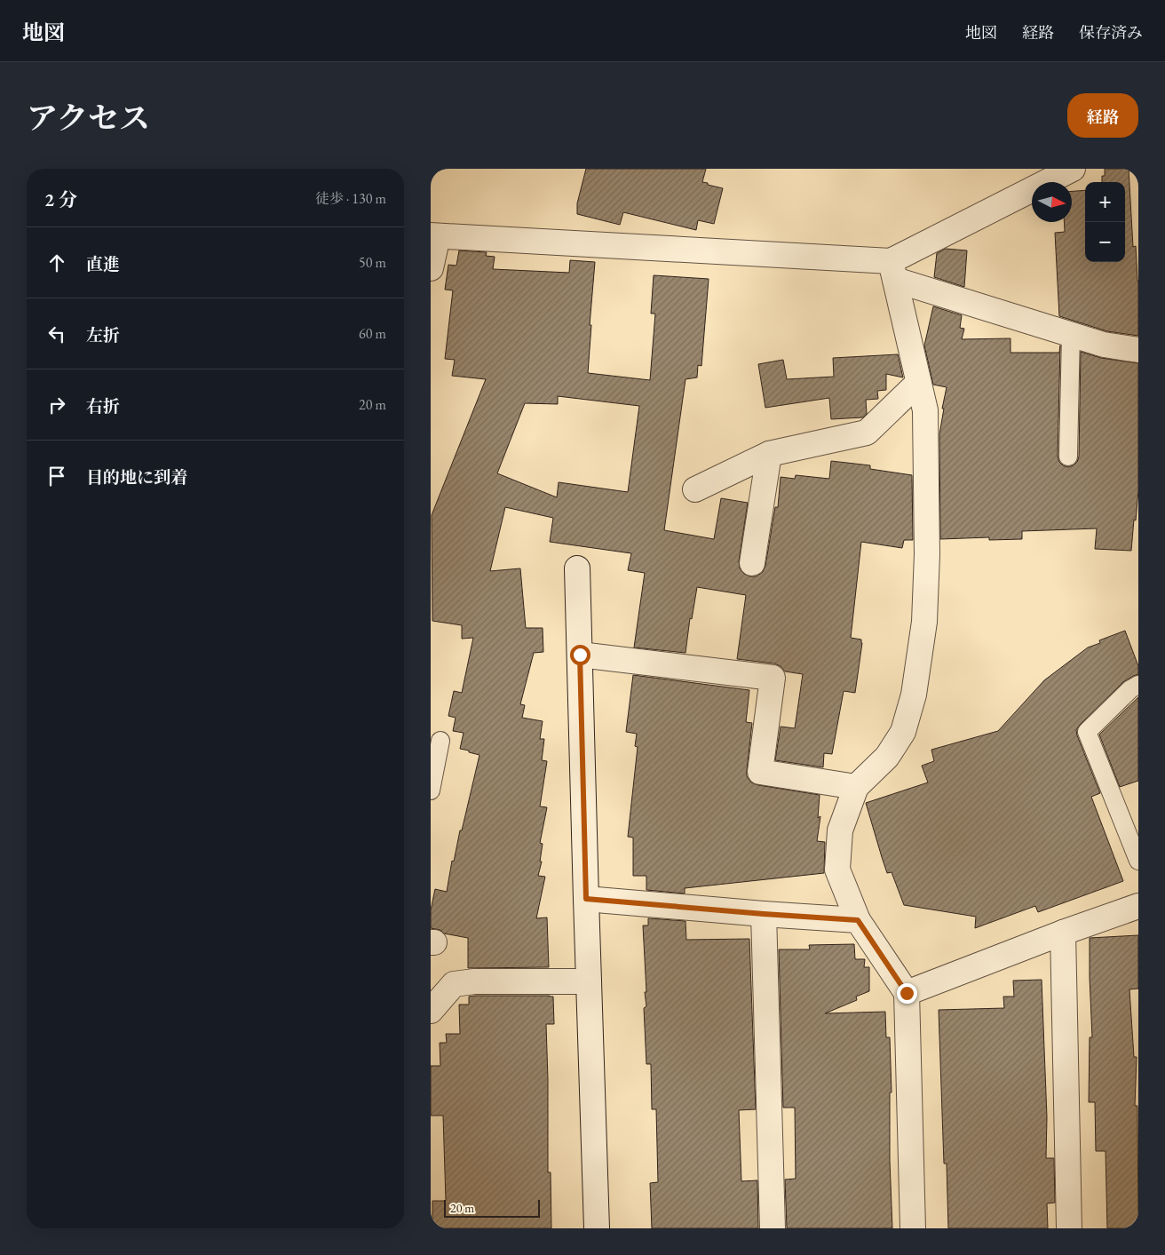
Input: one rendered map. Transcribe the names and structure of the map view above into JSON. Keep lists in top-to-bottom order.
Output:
{
  "scale_bar": "20 m",
  "north": "right",
  "page": {
    "header": "地図",
    "nav": ["地図", "経路", "保存済み"],
    "title": "アクセス",
    "buttons": "経路",
    "heading": ["2 分", "徒歩 · 130 m"],
    "map_buttons": ["+", "−"],
    "list": [
      ["直進", "50 m"],
      ["左折", "60 m"],
      ["右折", "20 m"],
      "目的地に到着"
    ],
    "scale": "20 m"
  }
}
